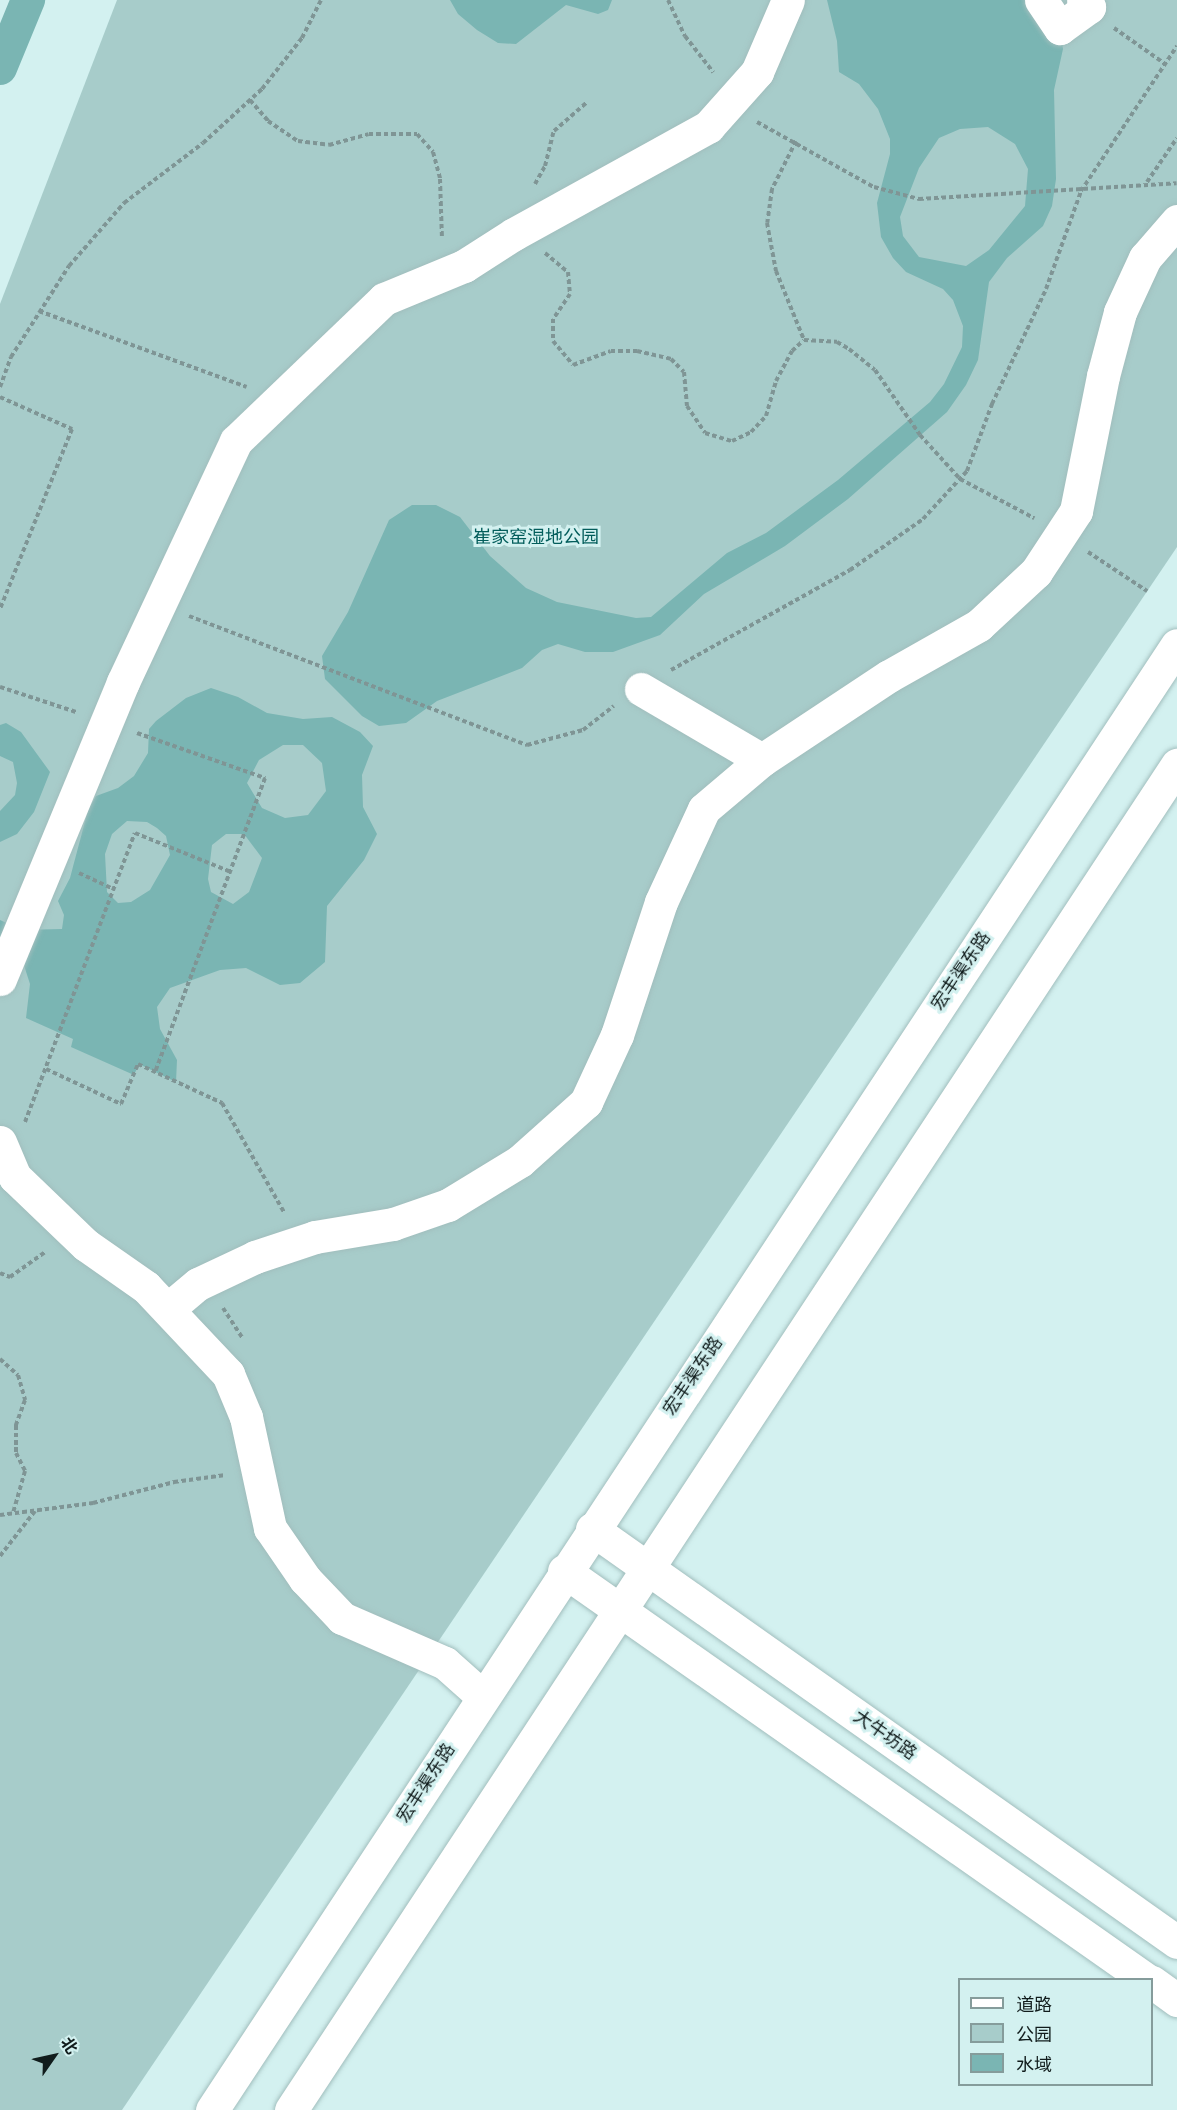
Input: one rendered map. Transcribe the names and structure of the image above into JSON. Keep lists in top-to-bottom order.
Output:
{
  "streets": {
    "street": ["宏丰渠东路", "大牛坊路"]
  },
  "crossings": [
    ["宏丰渠东路", "大牛坊路"]
  ],
  "parks": ["崔家窑湿地公园"],
  "legend": ["道路", "公园", "水域"],
  "north": "top right"
}
